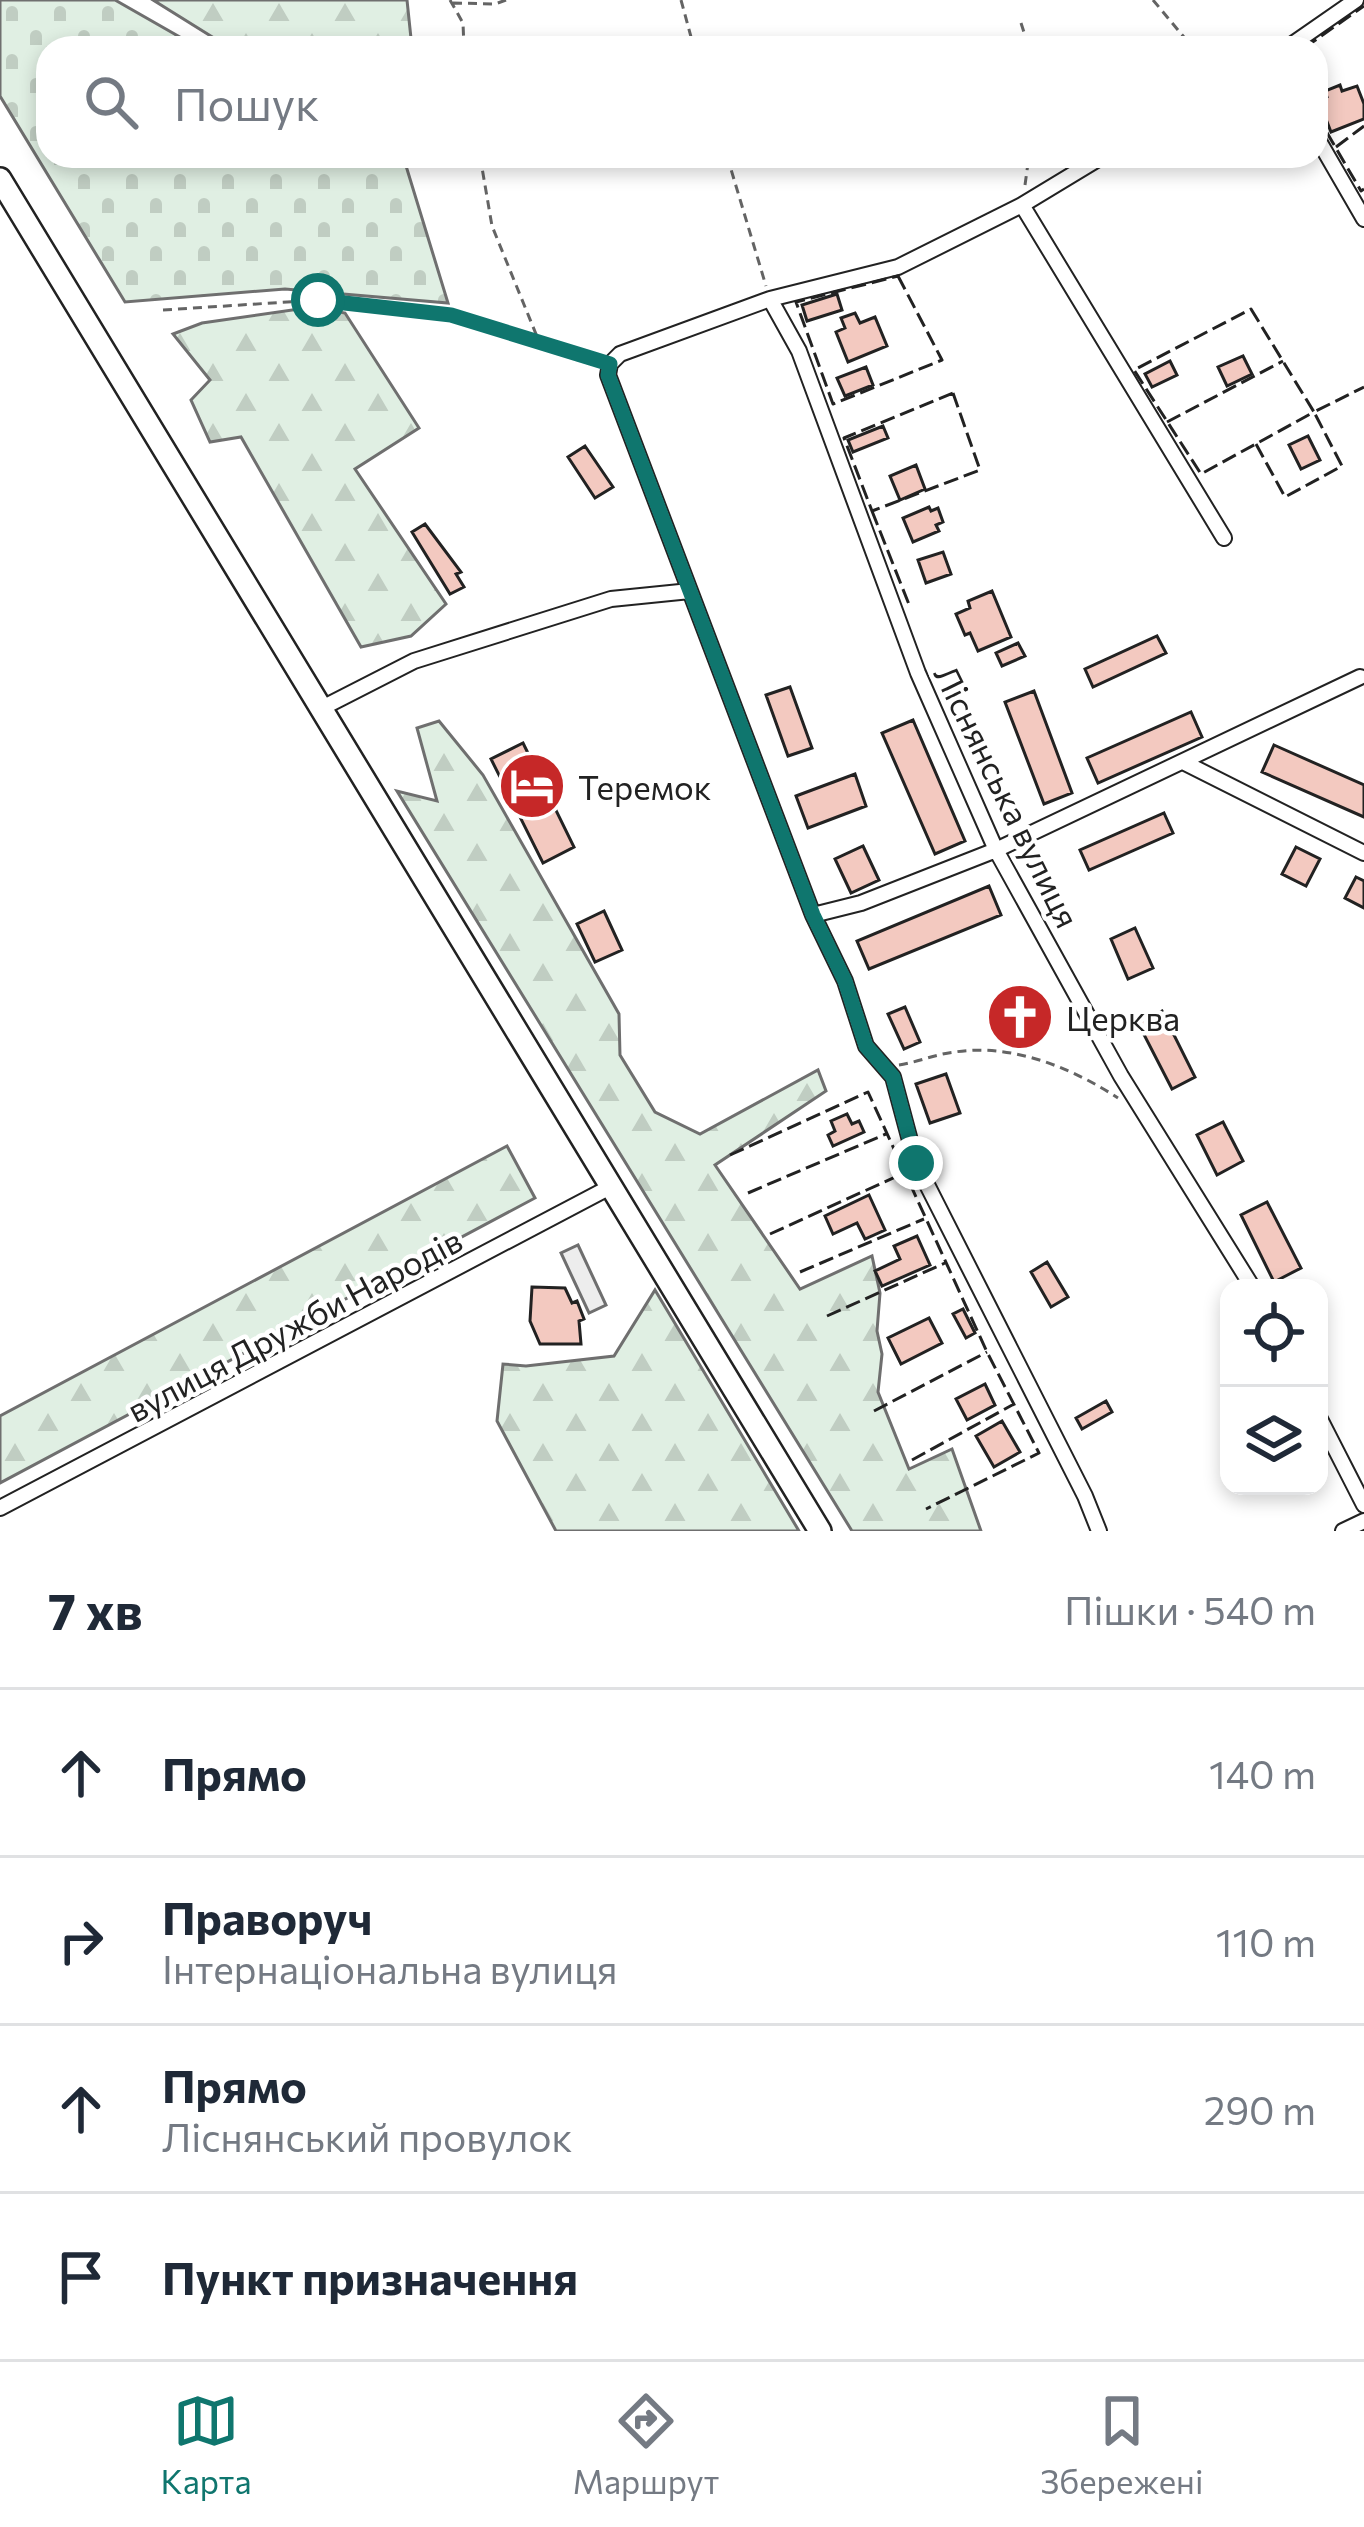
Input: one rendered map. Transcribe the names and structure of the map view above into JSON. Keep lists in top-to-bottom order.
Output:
{
  "streets": {
    "street": ["Ліснянська вулиця", "вулиця Дружби Народів"]
  },
  "places": {
    "hotel": ["Теремок"],
    "church": ["Церква"]
  },
  "page": {
    "search": "Пошук",
    "heading": ["7 хв", "Пішки · 540 m"],
    "list": [
      ["Прямо", "140 m"],
      ["Праворуч", "Інтернаціональна вулиця", "110 m"],
      ["Прямо", "Ліснянський провулок", "290 m"],
      "Пункт призначення"
    ],
    "nav": ["Карта", "Маршрут", "Збережені"]
  }
}
